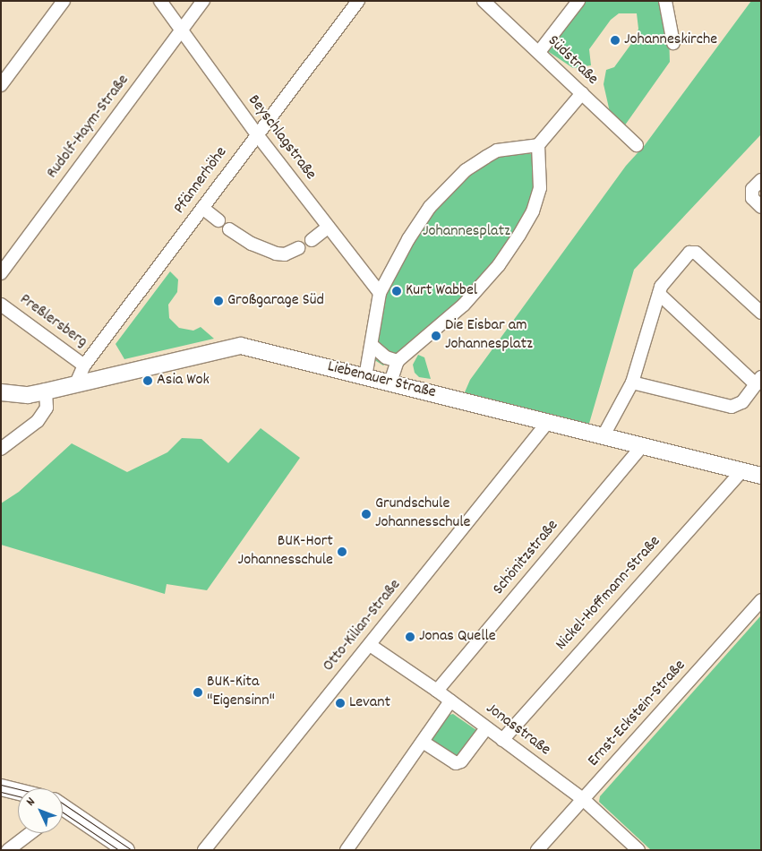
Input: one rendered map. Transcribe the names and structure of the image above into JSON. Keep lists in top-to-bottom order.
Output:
{
  "streets": {
    "street": [
      "Südstraße",
      "Rudolf-Haym-Straße",
      "Beyschlagstraße",
      "Pfännerhöhe",
      "Preßlersberg",
      "Liebenauer Straße",
      "Schönitzstraße",
      "Nickel-Hoffmann-Straße",
      "Otto-Kilian-Straße",
      "Ernst-Eckstein-Straße",
      "Jonasstraße"
    ]
  },
  "crossings": [
    ["Rudolf-Haym-Straße", "Beyschlagstraße"],
    ["Beyschlagstraße", "Pfännerhöhe"],
    ["Pfännerhöhe", "Preßlersberg"],
    ["Pfännerhöhe", "Liebenauer Straße"],
    ["Liebenauer Straße", "Schönitzstraße"],
    ["Liebenauer Straße", "Nickel-Hoffmann-Straße"],
    ["Liebenauer Straße", "Otto-Kilian-Straße"],
    ["Schönitzstraße", "Jonasstraße"],
    ["Nickel-Hoffmann-Straße", "Jonasstraße"],
    ["Otto-Kilian-Straße", "Jonasstraße"],
    ["Ernst-Eckstein-Straße", "Jonasstraße"]
  ],
  "parks": ["Johannesplatz"],
  "places": [
    "Johanneskirche",
    "Kurt Wabbel",
    "Großgarage Süd",
    "Die Eisbar am Johannesplatz",
    "Asia Wok",
    "Grundschule Johannesschule",
    "BUK-Hort Johannesschule",
    "Jonas Quelle",
    "BUK-Kita \"Eigensinn\"",
    "Levant"
  ],
  "north": "top left"
}
